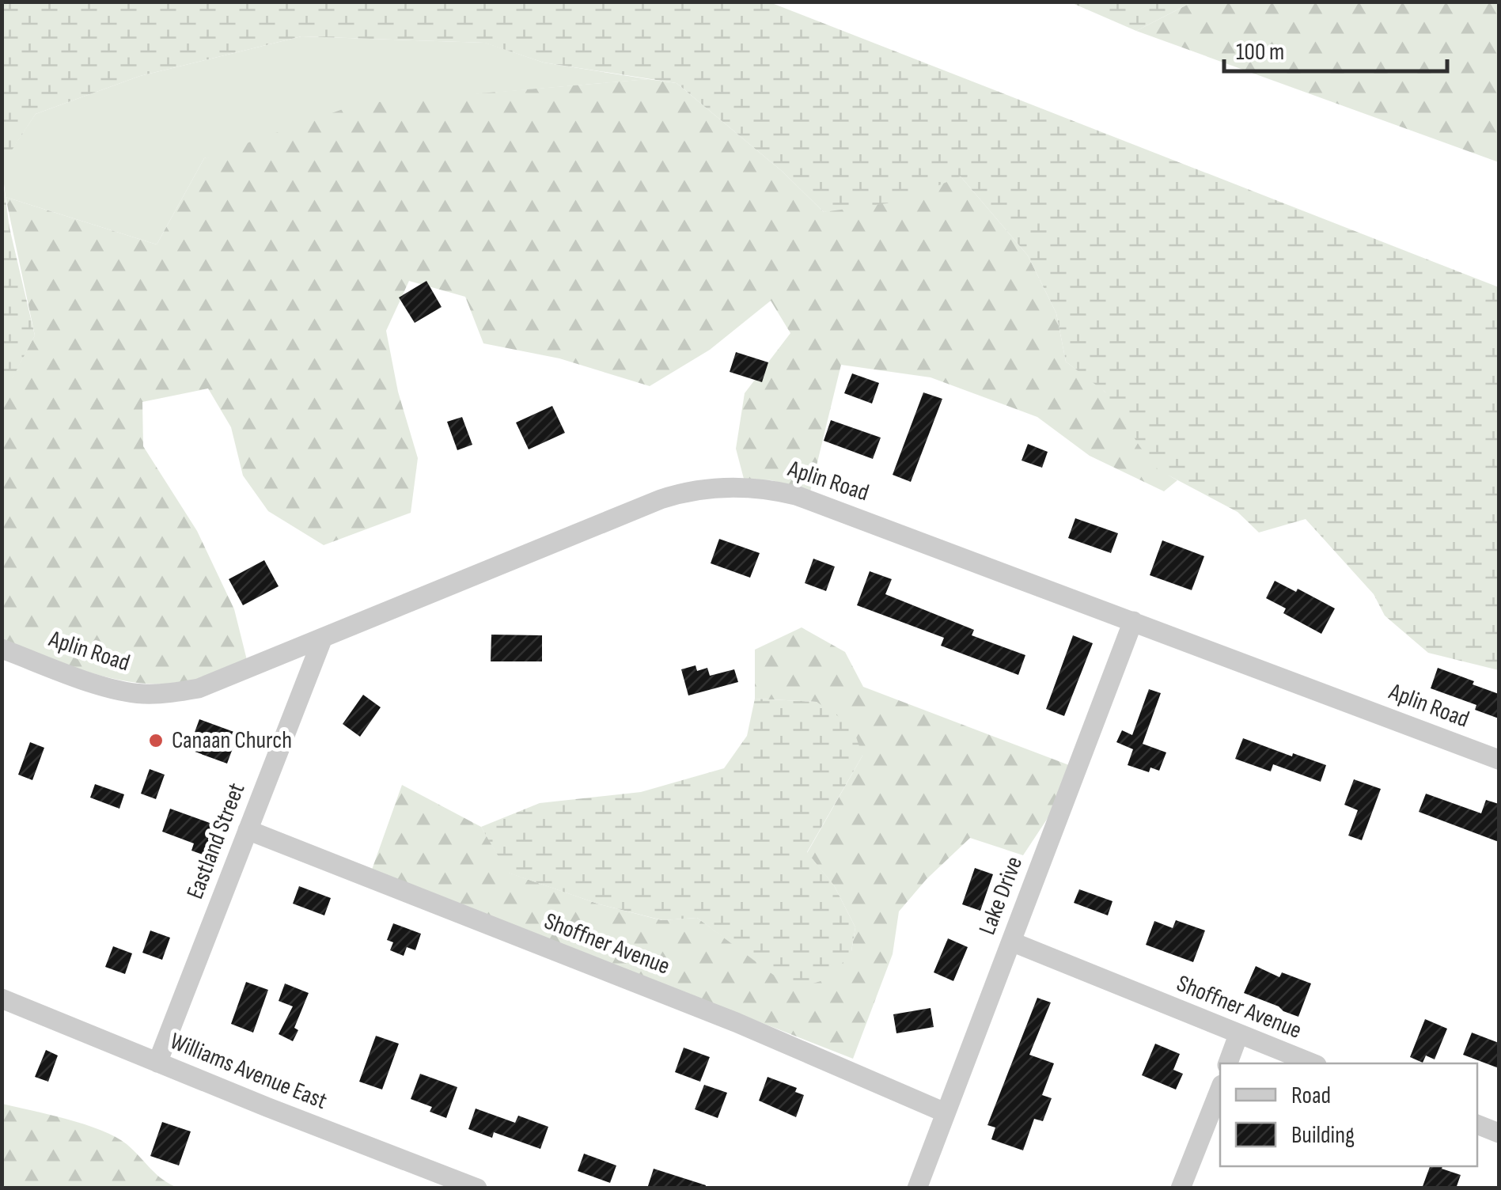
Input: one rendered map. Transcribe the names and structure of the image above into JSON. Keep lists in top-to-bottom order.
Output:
{
  "streets": {
    "street": [
      "Aplin Road",
      "Eastland Street",
      "Lake Drive",
      "Shoffner Avenue",
      "Williams Avenue East"
    ]
  },
  "crossings": [
    ["Aplin Road", "Eastland Street"],
    ["Aplin Road", "Lake Drive"],
    ["Eastland Street", "Shoffner Avenue"],
    ["Eastland Street", "Williams Avenue East"],
    ["Lake Drive", "Shoffner Avenue"]
  ],
  "places": ["Canaan Church"],
  "legend": ["Road", "Building"],
  "scale_bar": "100 m"
}
